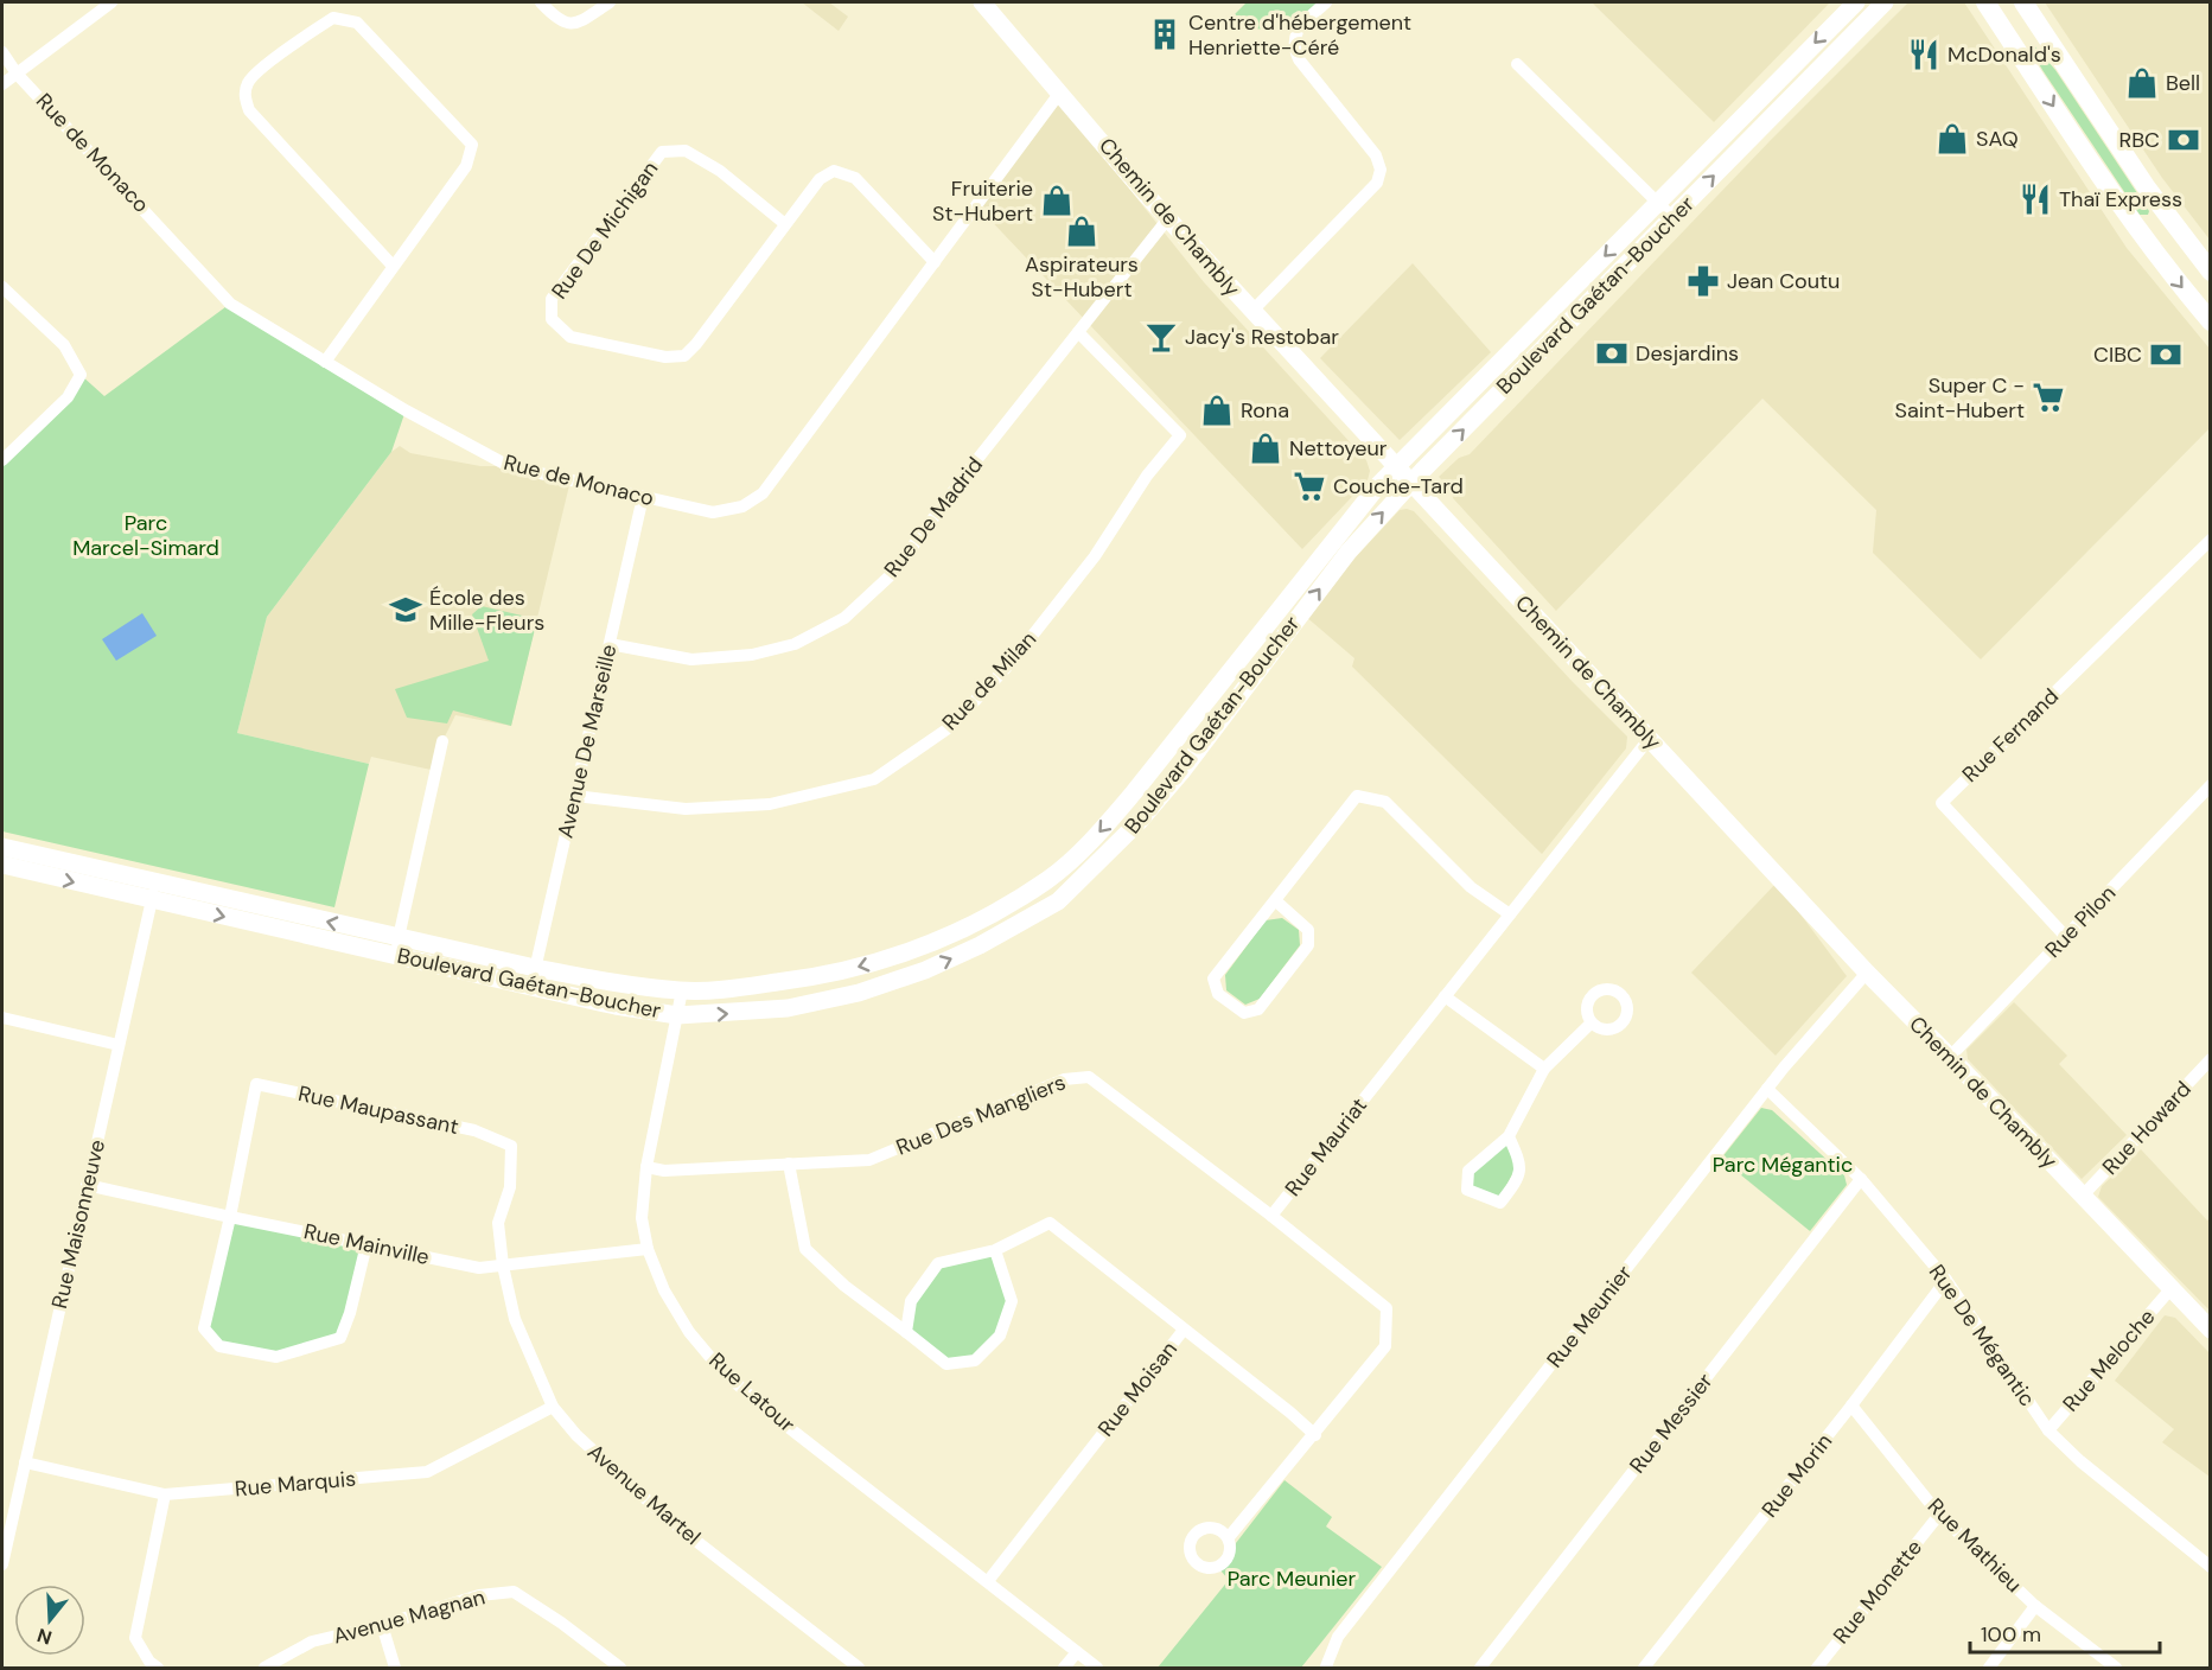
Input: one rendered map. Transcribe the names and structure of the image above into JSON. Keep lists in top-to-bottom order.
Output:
{
  "streets": {
    "street": [
      "Rue de Monaco",
      "Chemin de Chambly",
      "Rue De Michigan",
      "Boulevard Gaétan-Boucher",
      "Rue De Madrid",
      "Rue de Milan",
      "Rue Fernand",
      "Avenue De Marseille",
      "Rue Pilon",
      "Rue Maupassant",
      "Rue Des Mangliers",
      "Rue Howard",
      "Rue Mauriat",
      "Rue Maisonneuve",
      "Rue Mainville",
      "Rue Meunier",
      "Rue De Mégantic",
      "Rue Meloche",
      "Rue Moisan",
      "Rue Latour",
      "Rue Messier",
      "Rue Morin",
      "Rue Marquis",
      "Avenue Martel",
      "Rue Mathieu",
      "Rue Monette",
      "Avenue Magnan"
    ]
  },
  "crossings": [
    ["Rue de Monaco", "Chemin de Chambly"],
    ["Rue de Monaco", "Rue De Michigan"],
    ["Rue de Monaco", "Avenue De Marseille"],
    ["Chemin de Chambly", "Boulevard Gaétan-Boucher"],
    ["Chemin de Chambly", "Rue De Madrid"],
    ["Chemin de Chambly", "Rue Pilon"],
    ["Chemin de Chambly", "Rue Howard"],
    ["Chemin de Chambly", "Rue Mauriat"],
    ["Chemin de Chambly", "Rue Meunier"],
    ["Chemin de Chambly", "Rue Meloche"],
    ["Boulevard Gaétan-Boucher", "Avenue De Marseille"],
    ["Boulevard Gaétan-Boucher", "Rue Maisonneuve"],
    ["Boulevard Gaétan-Boucher", "Rue Latour"],
    ["Rue De Madrid", "Rue de Milan"],
    ["Rue De Madrid", "Avenue De Marseille"],
    ["Rue de Milan", "Avenue De Marseille"],
    ["Rue Fernand", "Rue Pilon"],
    ["Rue Maupassant", "Rue Mainville"],
    ["Rue Maupassant", "Avenue Martel"],
    ["Rue Des Mangliers", "Rue Mauriat"],
    ["Rue Des Mangliers", "Rue Latour"],
    ["Rue Mauriat", "Rue Moisan"],
    ["Rue Maisonneuve", "Rue Mainville"],
    ["Rue Maisonneuve", "Rue Marquis"],
    ["Rue Mainville", "Rue Latour"],
    ["Rue Mainville", "Avenue Martel"],
    ["Rue Meunier", "Rue De Mégantic"],
    ["Rue De Mégantic", "Rue Meloche"],
    ["Rue De Mégantic", "Rue Messier"],
    ["Rue De Mégantic", "Rue Morin"],
    ["Rue Moisan", "Rue Latour"],
    ["Rue Morin", "Rue Mathieu"],
    ["Rue Marquis", "Avenue Martel"],
    ["Rue Mathieu", "Rue Monette"]
  ],
  "parks": ["Parc Marcel-Simard", "Parc Mégantic", "Parc Meunier"],
  "places": {
    "building": ["Centre d'hébergement Henriette-Céré"],
    "restaurant": ["McDonald's", "Thaï Express"],
    "shop": [
      "Bell",
      "SAQ",
      "Fruiterie St-Hubert",
      "Aspirateurs St-Hubert",
      "Rona",
      "Nettoyeur"
    ],
    "bank": ["RBC", "Desjardins", "CIBC"],
    "pharmacy": ["Jean Coutu"],
    "bar": ["Jacy's Restobar"],
    "supermarket": ["Super C - Saint-Hubert", "Couche-Tard"],
    "school or university": ["École des Mille-Fleurs"]
  },
  "scale_bar": "100 m",
  "north": "bottom"
}
